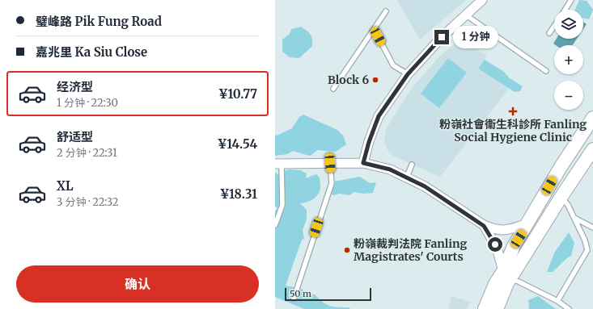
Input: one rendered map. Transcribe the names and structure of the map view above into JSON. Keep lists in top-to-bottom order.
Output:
{
  "places": {
    "other": ["Block 6", "粉嶺裁判法院 Fanling Magistrates' Courts"],
    "health": ["粉嶺社會衞生科診所 Fanling Social Hygiene Clinic"]
  },
  "scale_bar": "50 m",
  "page": {
    "banner": ["璧峰路 Pik Fung Road", "嘉兆里 Ka Siu Close"],
    "map_buttons": ["+", "−"],
    "bubble": "1 分钟",
    "list": [
      {
        "name": "经济型",
        "note": "1 分钟 · 22:30",
        "value": "¥10.77"
      },
      {
        "name": "舒适型",
        "note": "2 分钟 · 22:31",
        "value": "¥14.54"
      },
      {
        "name": "XL",
        "note": "3 分钟 · 22:32",
        "value": "¥18.31"
      }
    ],
    "buttons": "确认",
    "scale": "50 m"
  }
}
